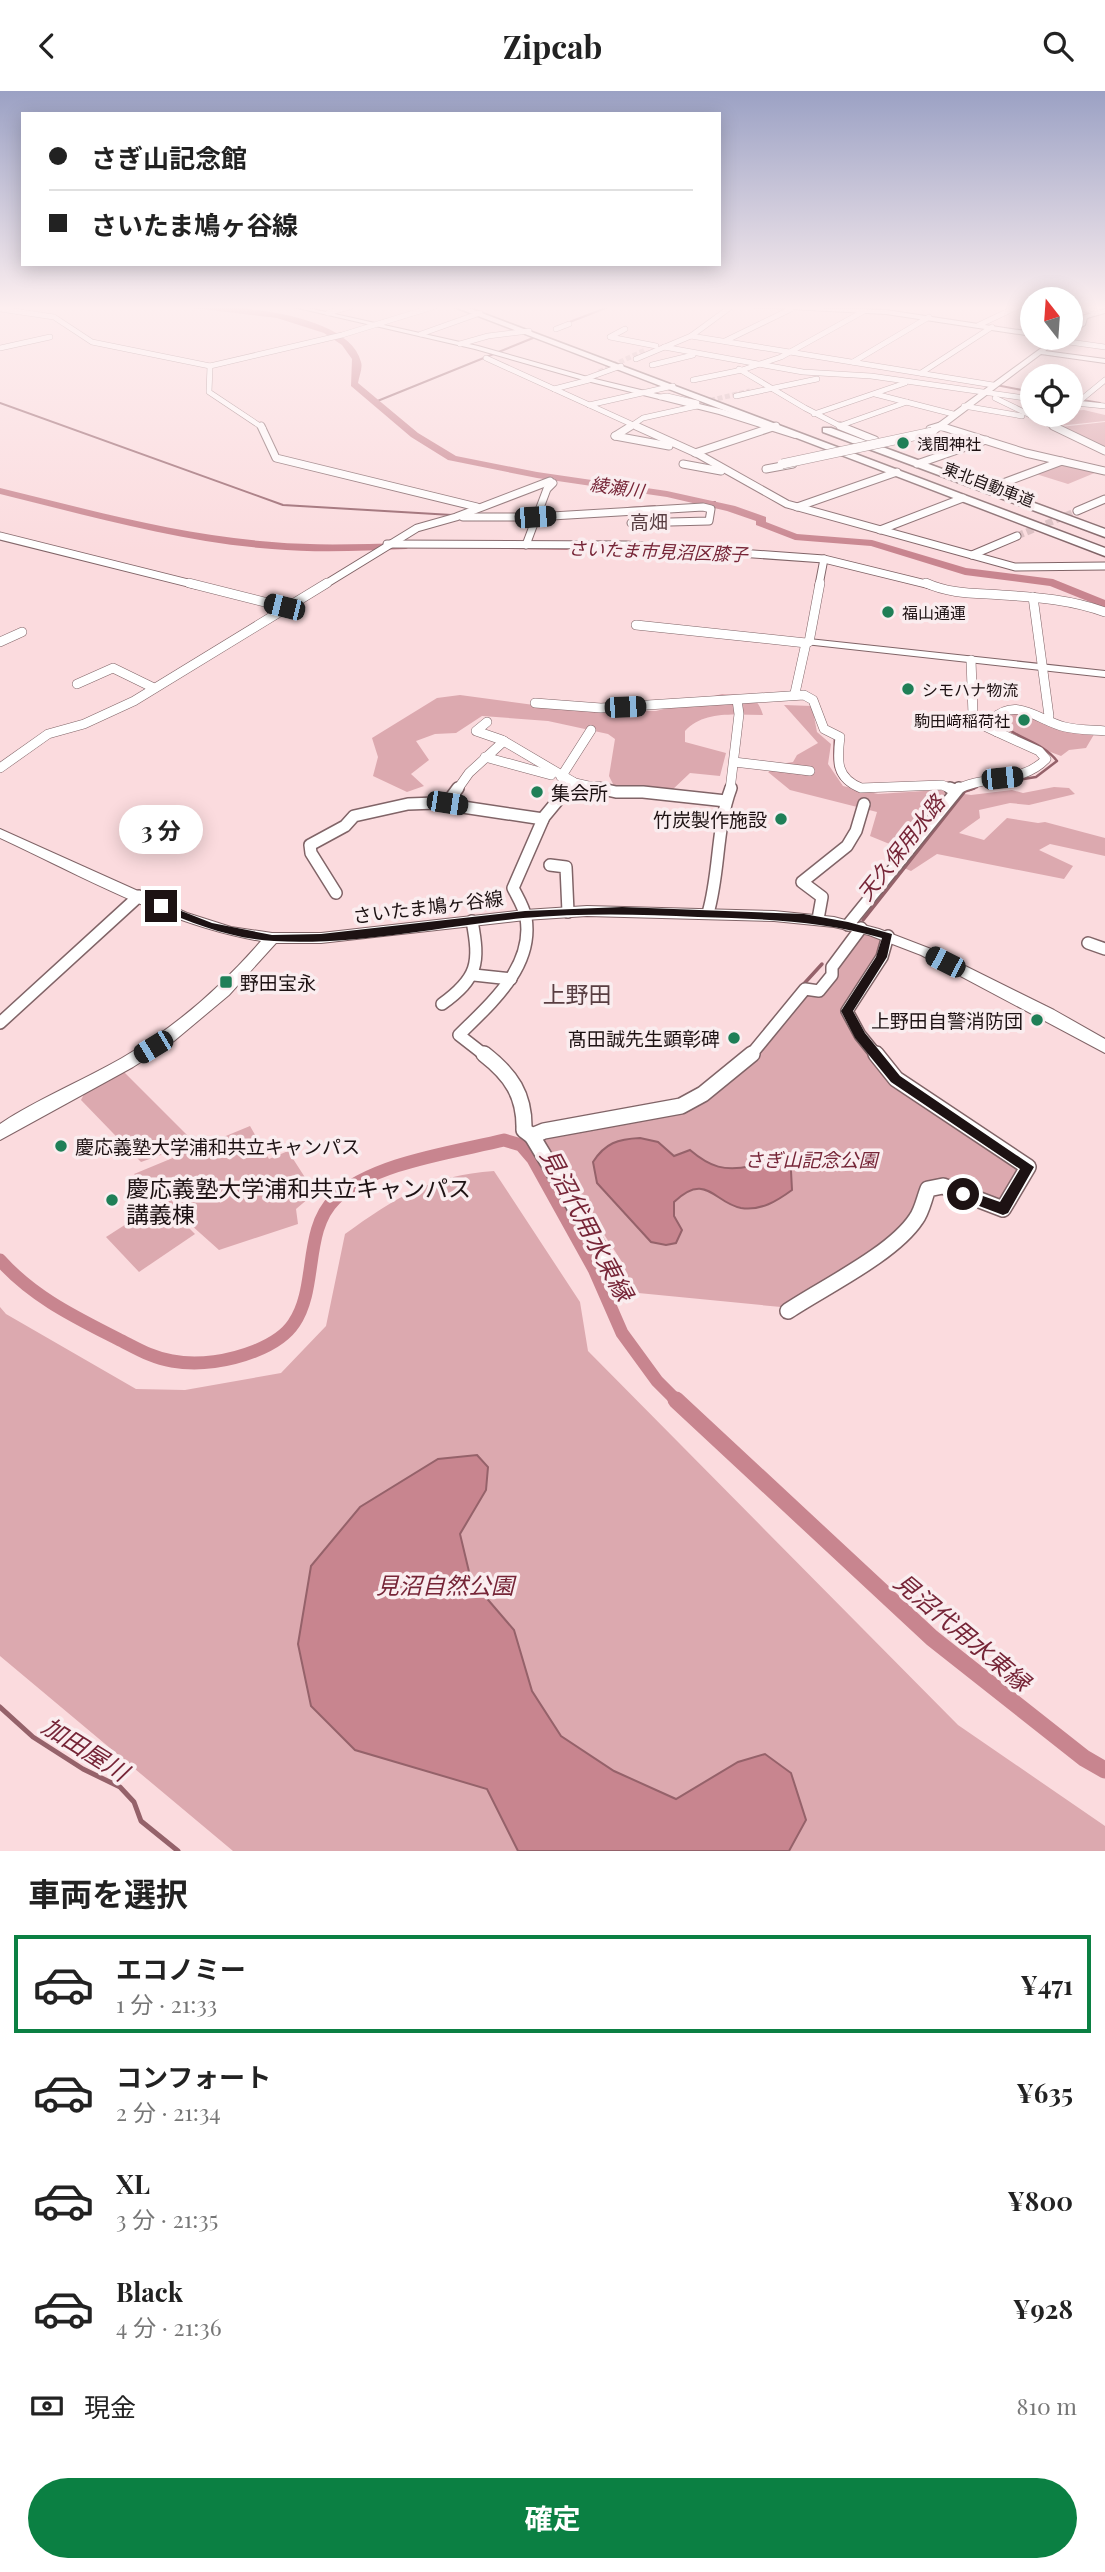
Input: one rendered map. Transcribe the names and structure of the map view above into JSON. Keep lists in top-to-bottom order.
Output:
{
  "streets": {
    "highway": ["東北自動車道"],
    "street": ["さいたま鳩ヶ谷線"]
  },
  "districts": ["高畑", "上野田"],
  "water": [
    "綾瀬川",
    "さいたま市見沼区膝子",
    "天久保用水路",
    "見沼代用水東縁",
    "加田屋川"
  ],
  "parks": ["さぎ山記念公園", "見沼自然公園"],
  "places": {
    "other": [
      "浅間神社",
      "福山通運",
      "シモハナ物流",
      "駒田﨑稲荷社",
      "集会所",
      "竹炭製作施設",
      "上野田自警消防団",
      "髙田誠先生顕彰碑",
      "慶応義塾大学浦和共立キャンパス",
      "慶応義塾大学浦和共立キャンパス 講義棟"
    ],
    "transit": ["野田宝永"]
  },
  "north": "top",
  "page": {
    "header": "Zipcab",
    "banner": ["さぎ山記念館", "さいたま鳩ヶ谷線"],
    "bubble": "3 分",
    "heading": "車両を選択",
    "list": [
      {
        "name": "エコノミー",
        "note": "1 分 · 21:33",
        "value": "¥471"
      },
      {
        "name": "コンフォート",
        "note": "2 分 · 21:34",
        "value": "¥635"
      },
      {
        "name": "XL",
        "note": "3 分 · 21:35",
        "value": "¥800"
      },
      {
        "name": "Black",
        "note": "4 分 · 21:36",
        "value": "¥928"
      }
    ],
    "pay": ["現金", "810 m"],
    "buttons": "確定"
  }
}
